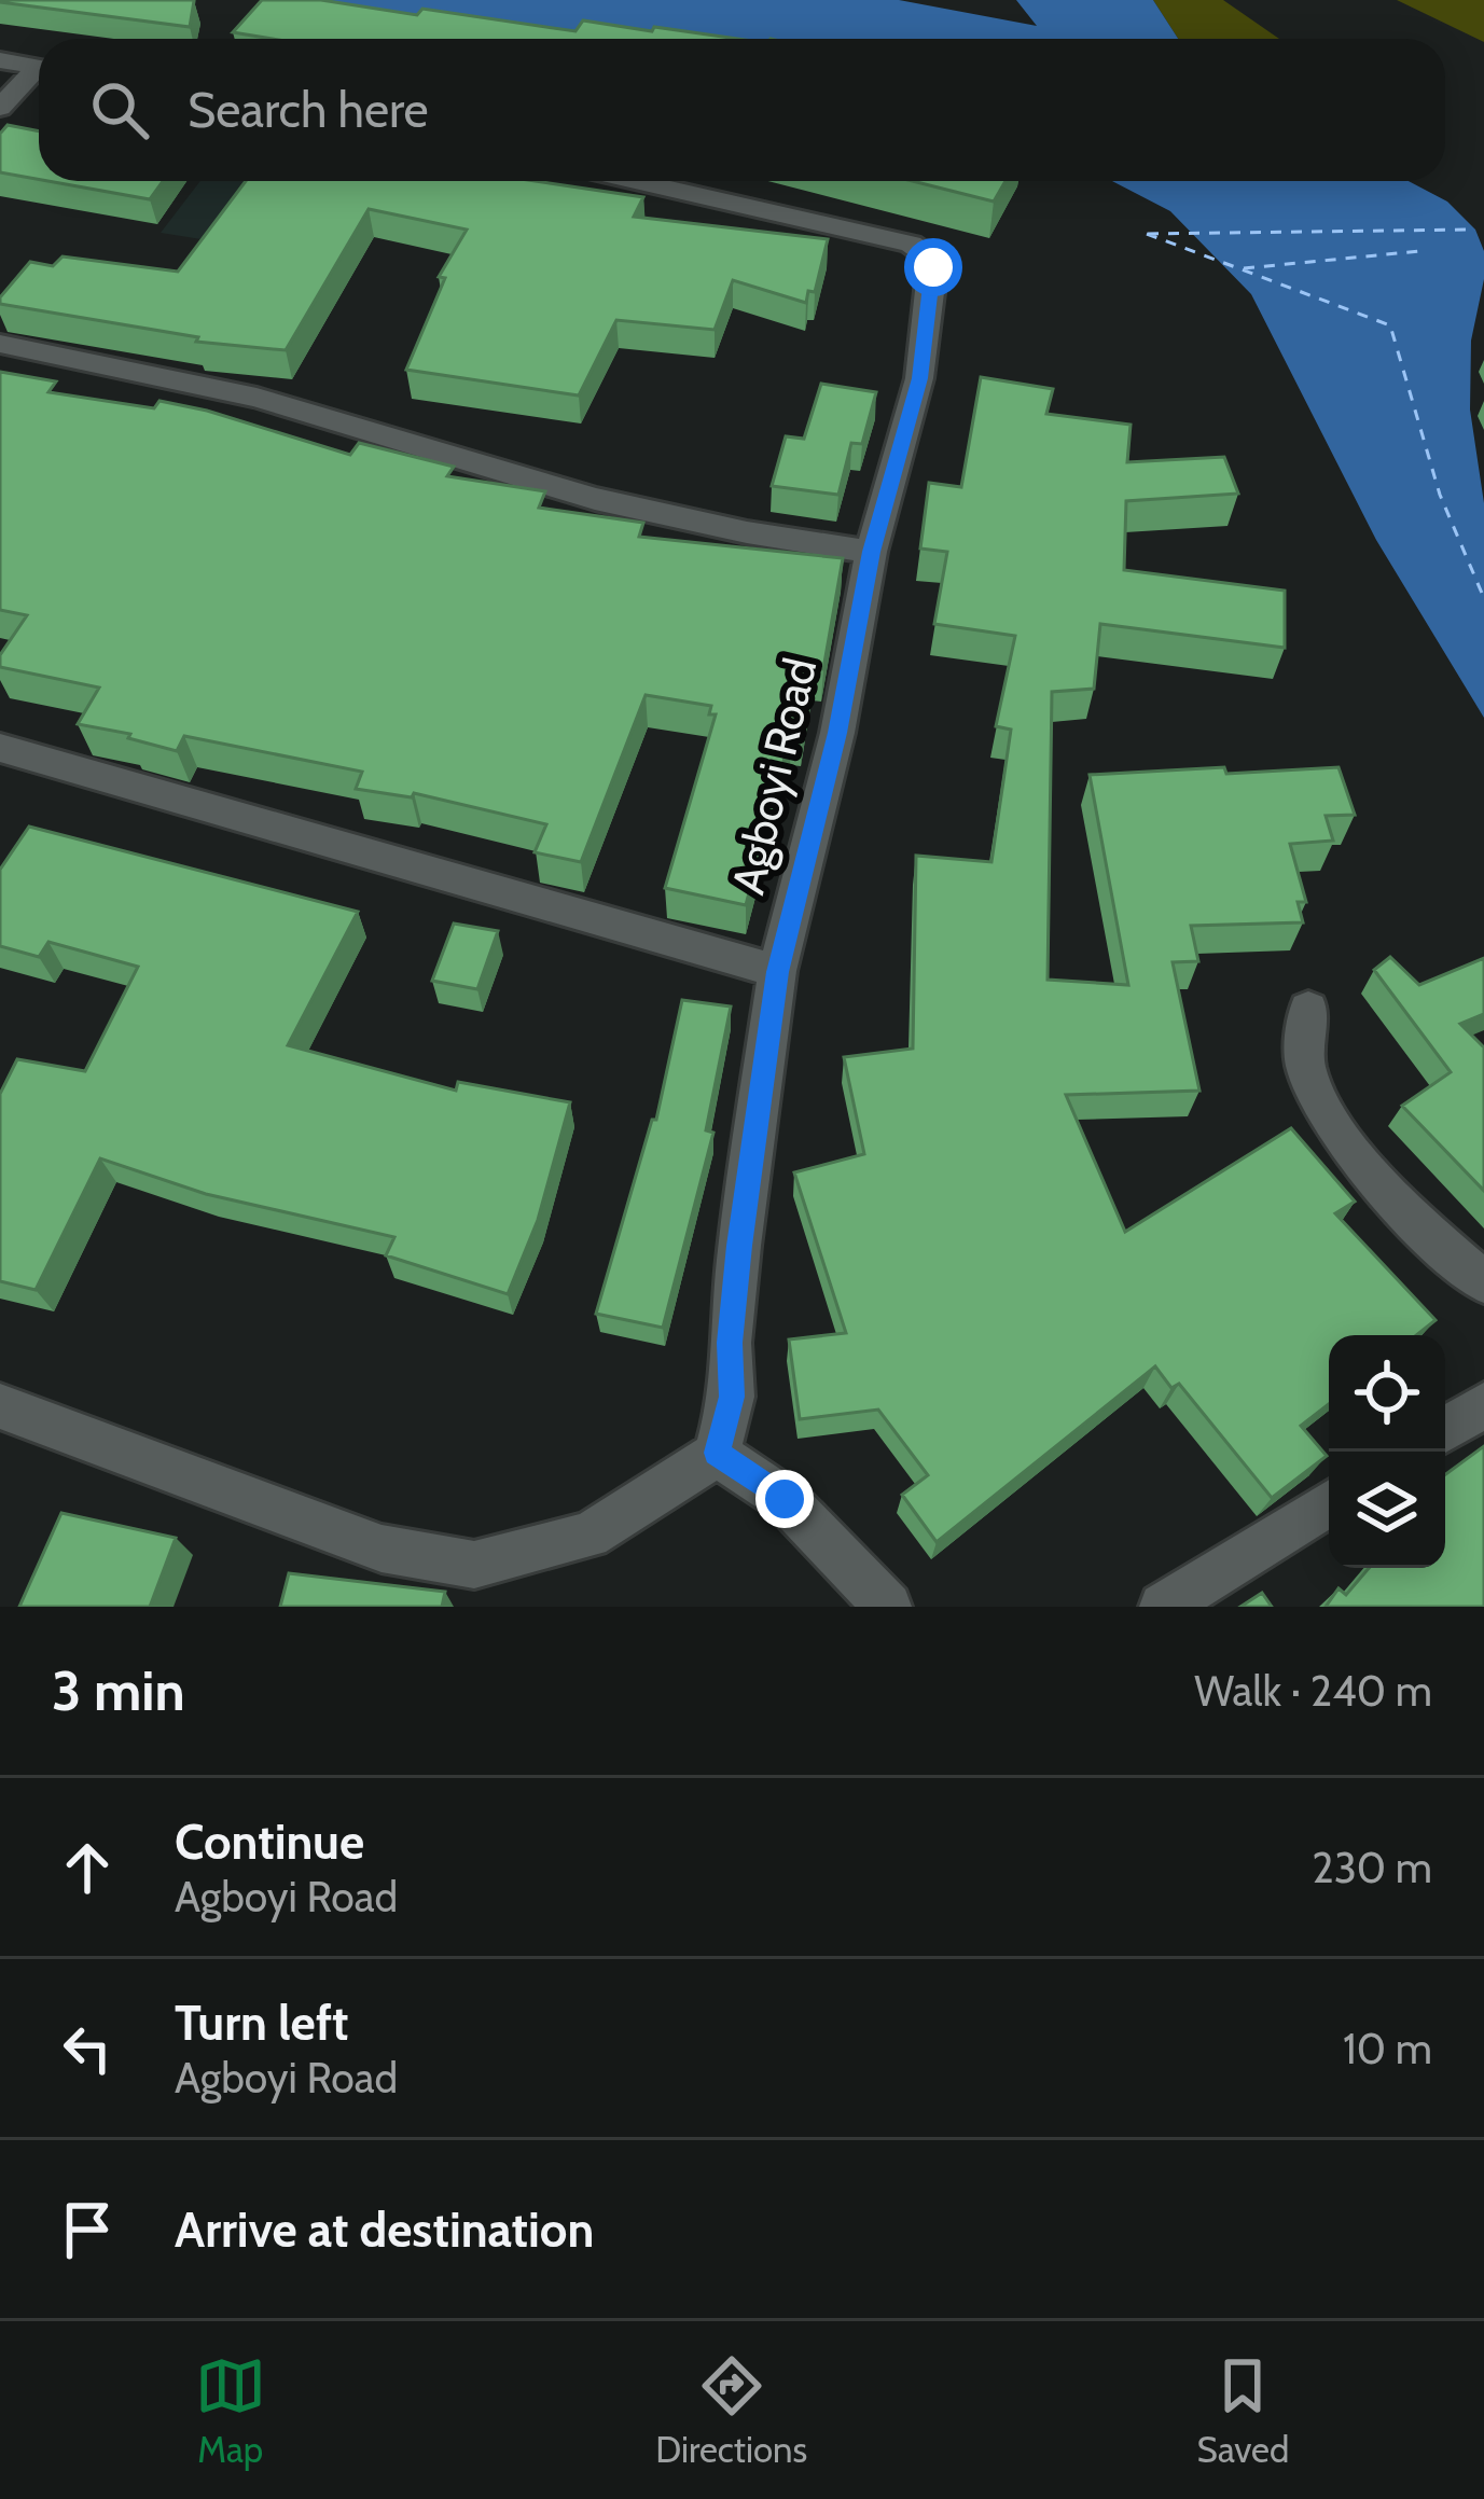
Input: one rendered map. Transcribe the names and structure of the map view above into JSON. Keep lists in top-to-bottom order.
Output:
{
  "streets": {
    "street": ["Agboyi Road"]
  },
  "page": {
    "search": "Search here",
    "heading": ["3 min", "Walk · 240 m"],
    "list": [
      ["Continue", "Agboyi Road", "230 m"],
      ["Turn left", "Agboyi Road", "10 m"],
      "Arrive at destination"
    ],
    "nav": ["Map", "Directions", "Saved"]
  }
}
